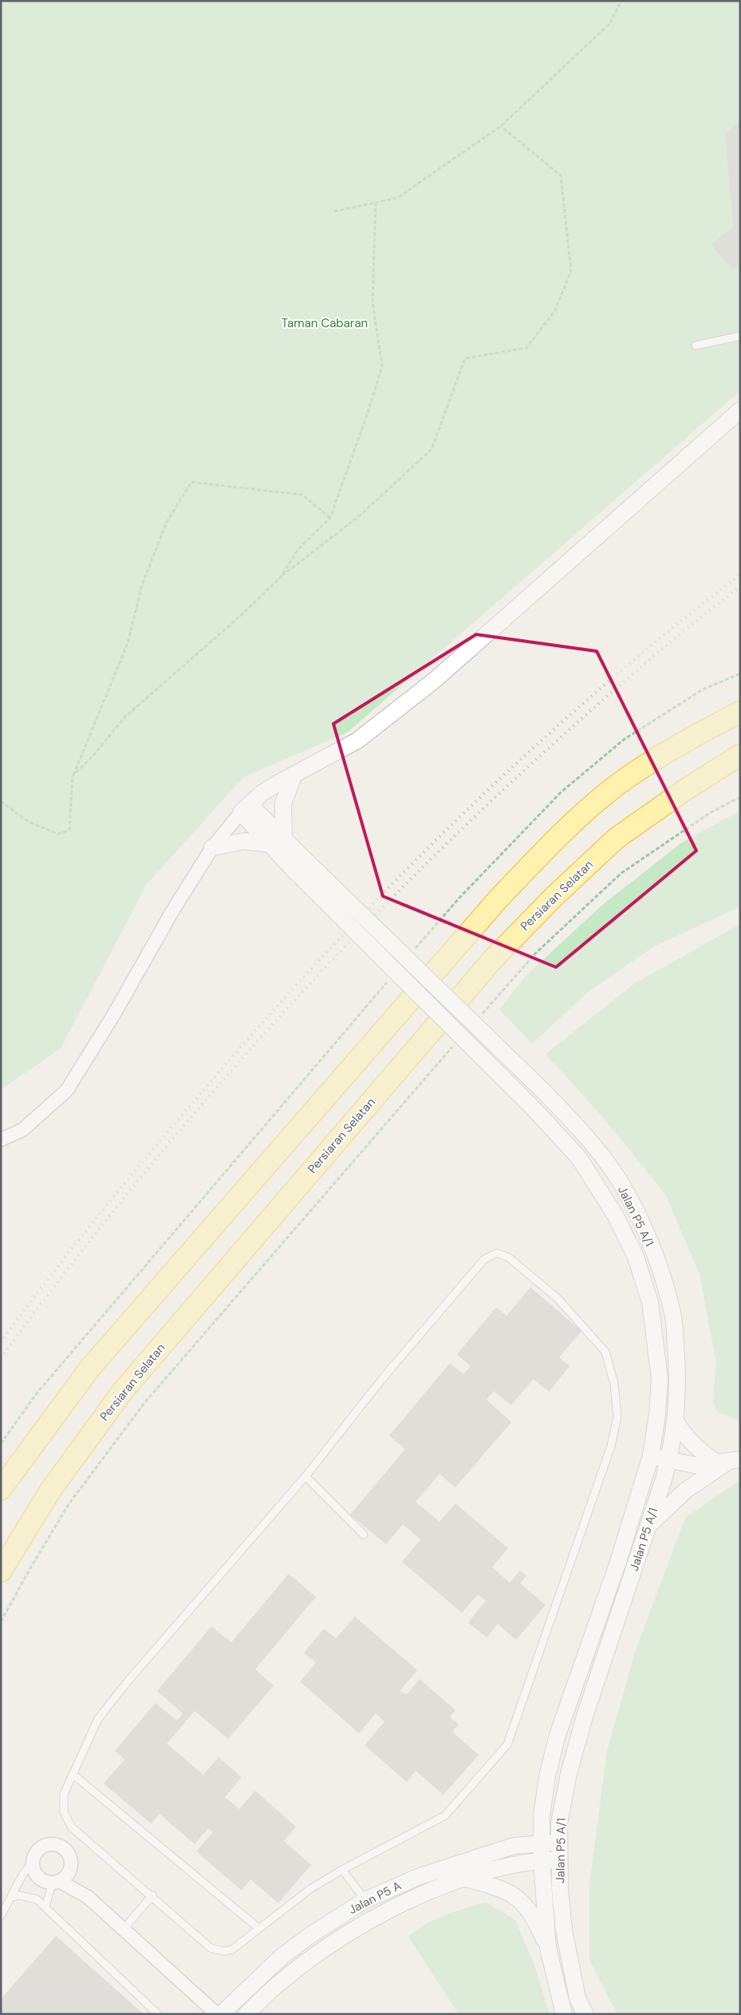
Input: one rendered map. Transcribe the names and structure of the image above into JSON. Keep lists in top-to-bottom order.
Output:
{
  "streets": {
    "main road": ["Persiaran Selatan"],
    "street": ["Jalan P5 A/1", "Jalan P5 A"]
  },
  "crossings": [
    ["Jalan P5 A/1", "Jalan P5 A"]
  ],
  "parks": ["Taman Cabaran"]
}
